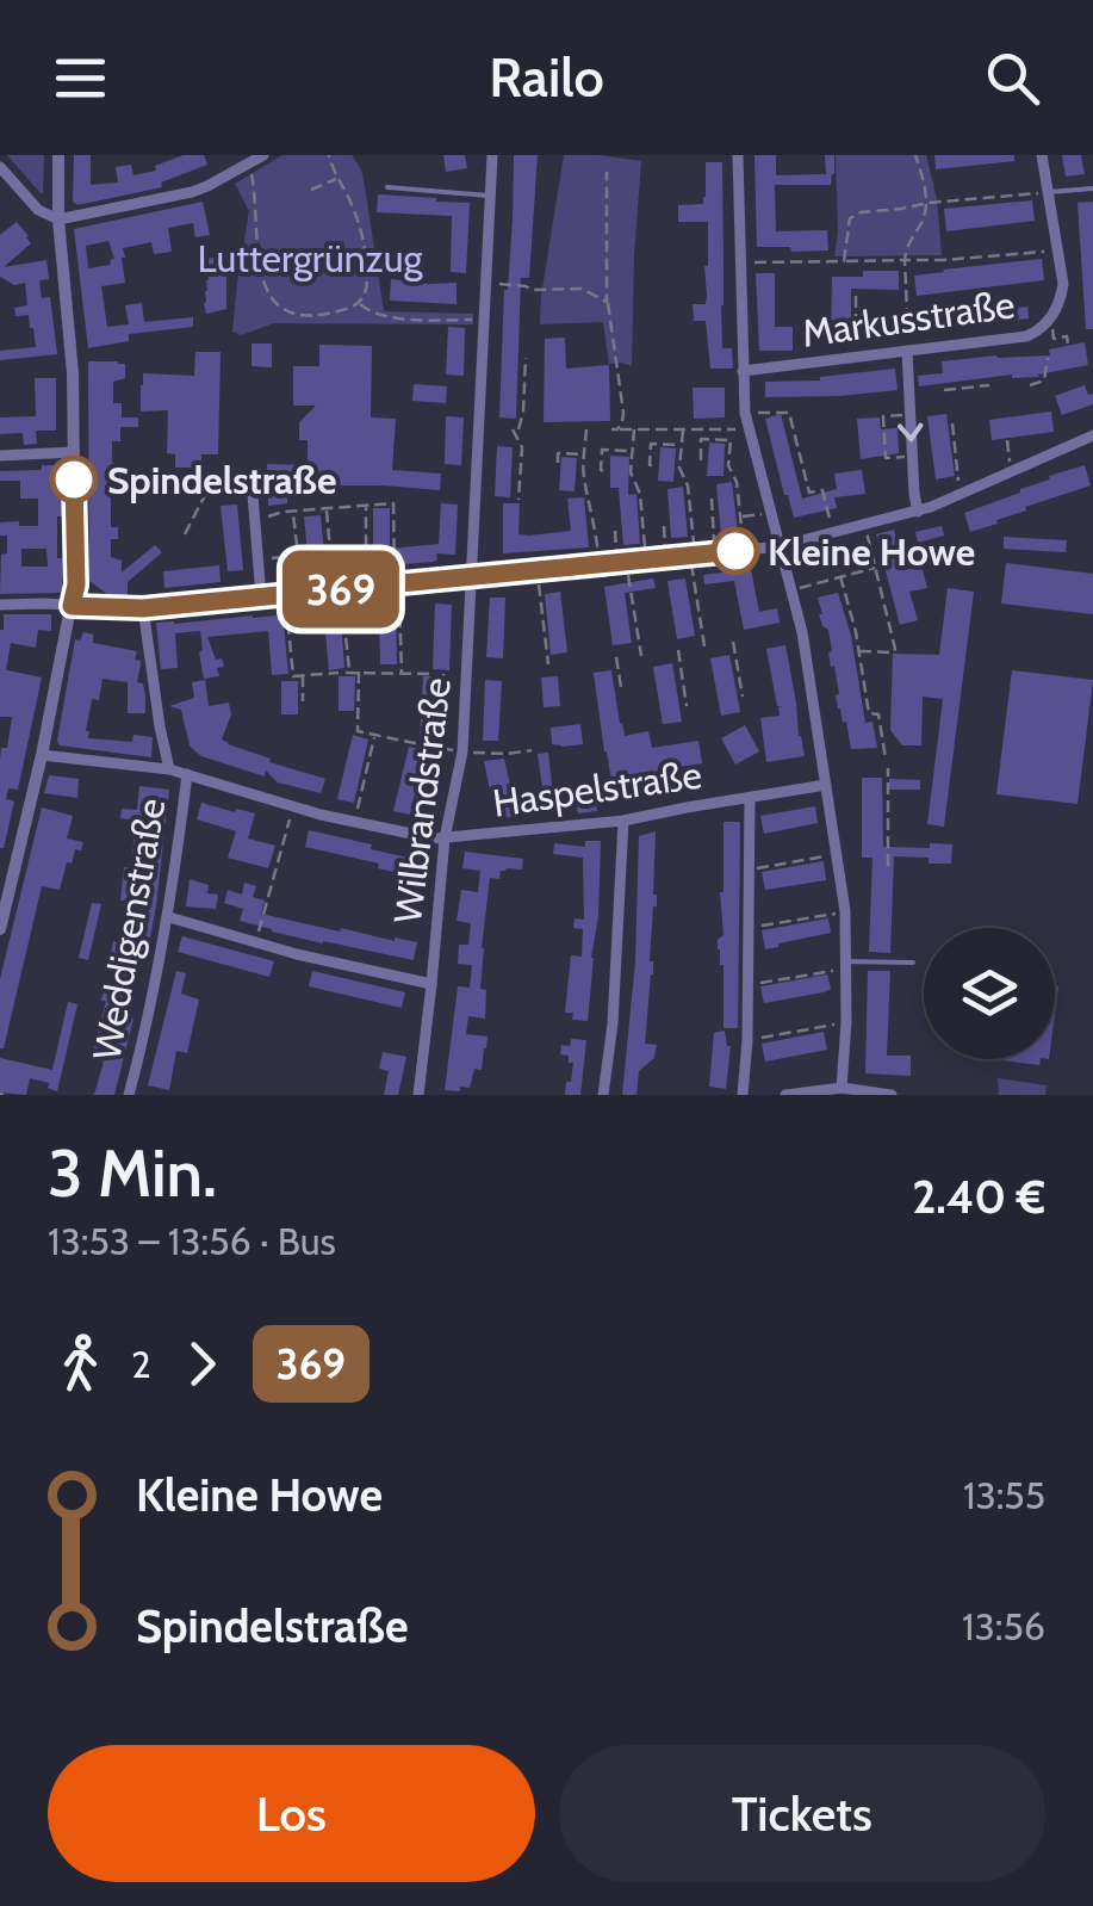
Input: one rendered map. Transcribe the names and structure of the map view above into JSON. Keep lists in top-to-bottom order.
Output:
{
  "streets": {
    "street": [
      "Markusstraße",
      "Haspelstraße",
      "Wilbrandstraße",
      "Weddigenstraße"
    ]
  },
  "crossings": [
    ["Haspelstraße", "Wilbrandstraße"],
    ["Haspelstraße", "Weddigenstraße"]
  ],
  "parks": ["Luttergrünzug"],
  "places": ["Spindelstraße", "Kleine Howe"],
  "lines": ["bus line 369"],
  "page": {
    "header": "Railo",
    "on_map": "369",
    "heading": ["3 Min.", "13:53 – 13:56 · Bus", "2.40 €"],
    "legs": ["2", "369"],
    "list": [
      {
        "name": "Kleine Howe",
        "value": "13:55"
      },
      {
        "name": "Spindelstraße",
        "value": "13:56"
      }
    ],
    "buttons": ["Los", "Tickets"]
  }
}
